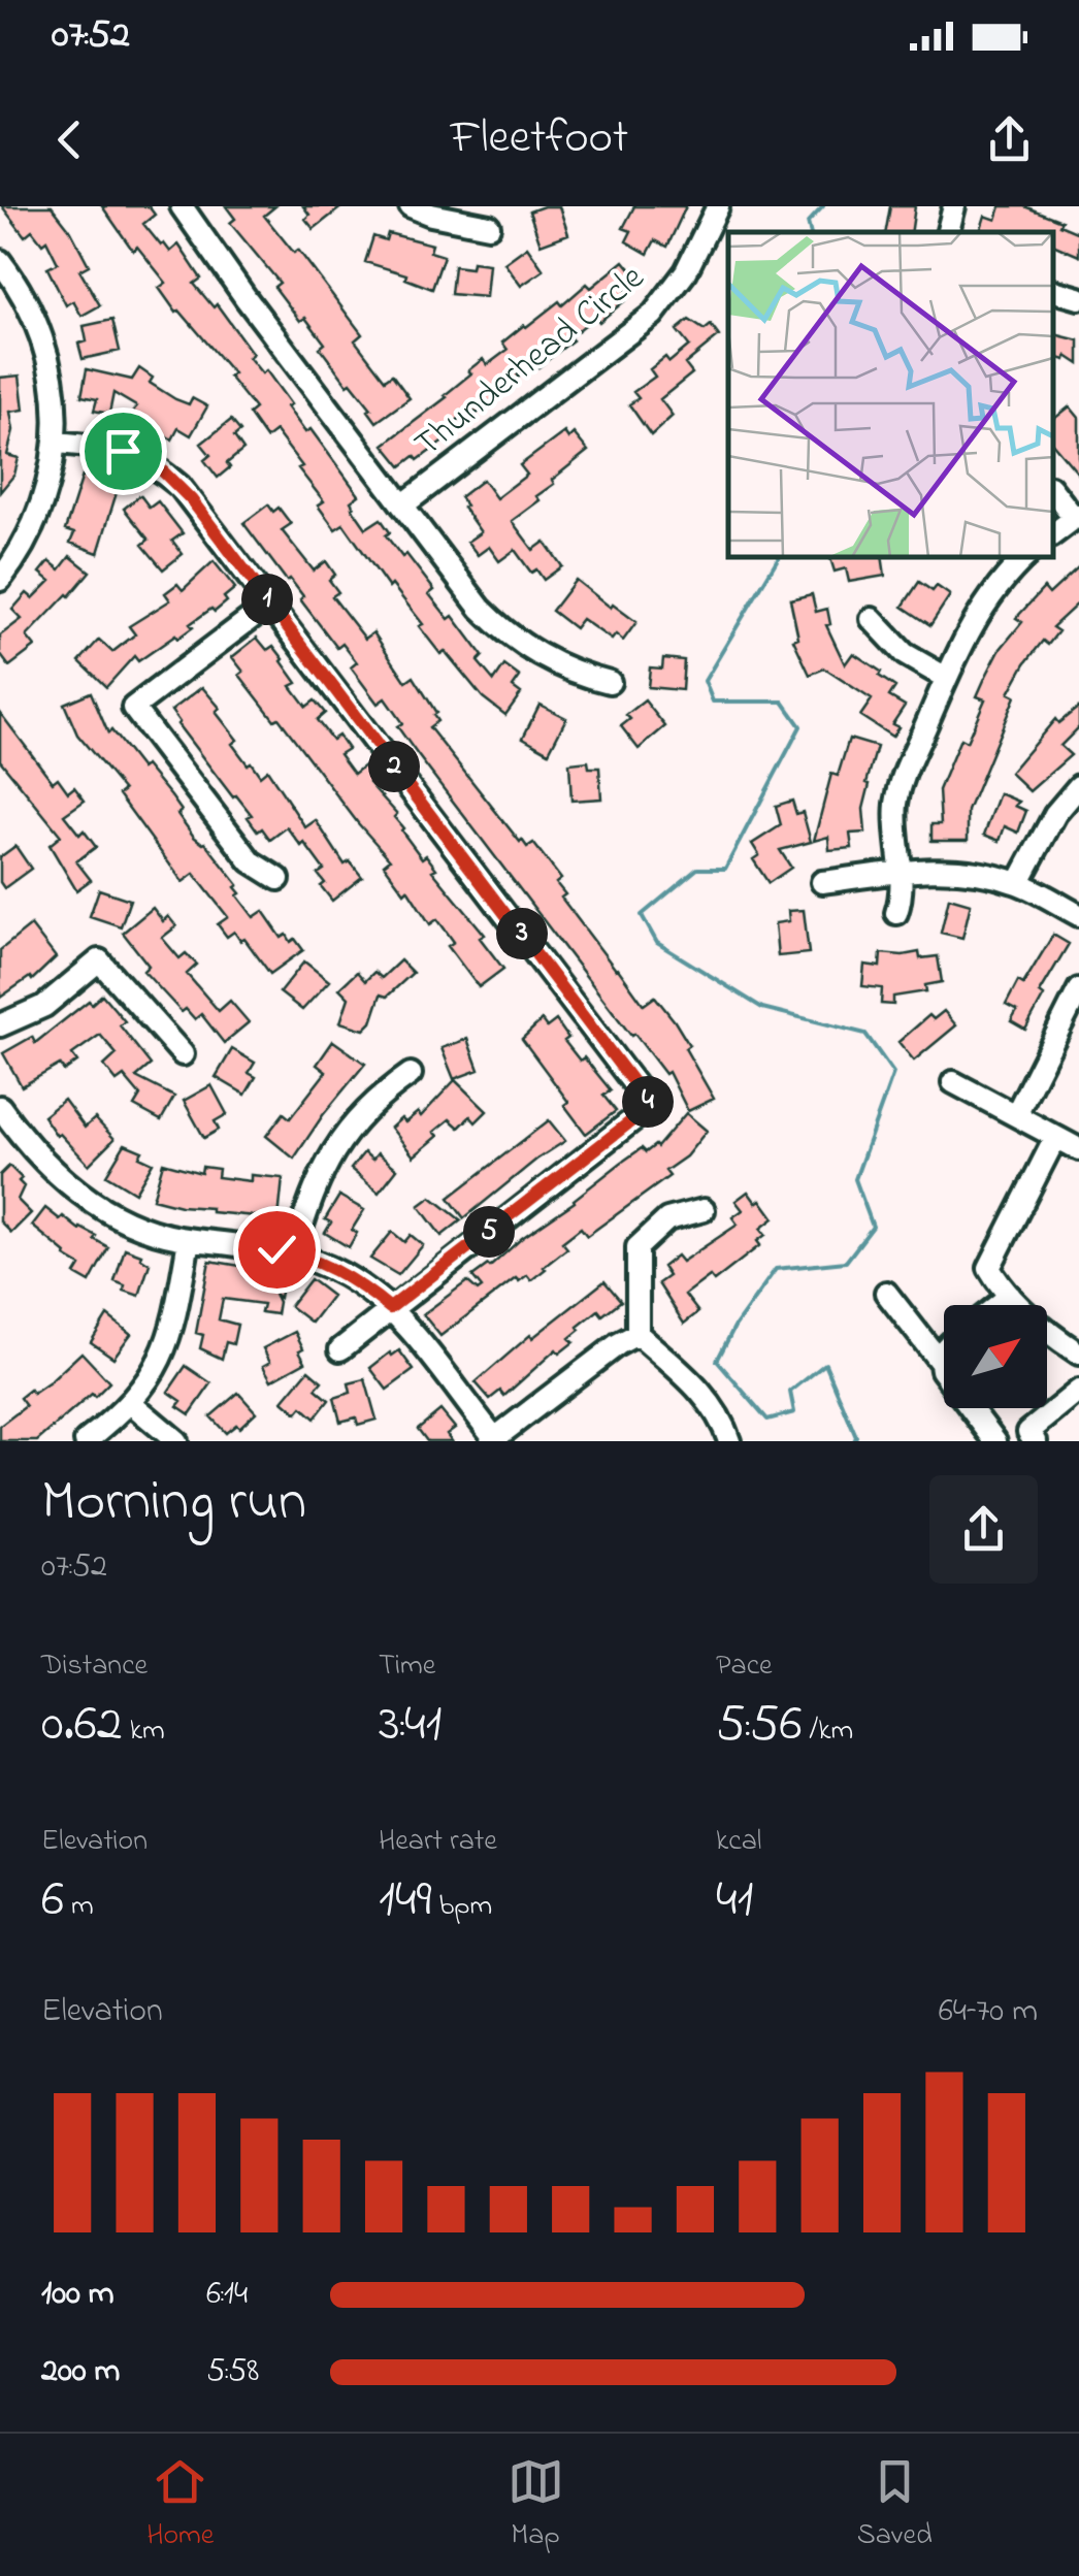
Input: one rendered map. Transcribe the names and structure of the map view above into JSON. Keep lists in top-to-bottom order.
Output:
{
  "streets": {
    "street": ["Thunderhead Circle"]
  },
  "north": "top right",
  "page": {
    "status": "07:52",
    "header": "Fleetfoot",
    "pins": [
      "1",
      "2",
      "3",
      "4",
      "5"
    ],
    "heading": ["Morning run", "07:52"],
    "stats": [
      ["Distance", "0.62 km"],
      ["Time", "3:41"],
      ["Pace", "5:56 /km"],
      ["Elevation", "6 m"],
      ["Heart rate", "149 bpm"],
      ["kcal", "41"]
    ],
    "chart": ["Elevation", "64–70 m"],
    "list": [
      {
        "name": "100 m",
        "note": "6:14"
      },
      {
        "name": "200 m",
        "note": "5:58"
      }
    ],
    "tabs": ["Home", "Map", "Saved"]
  }
}
